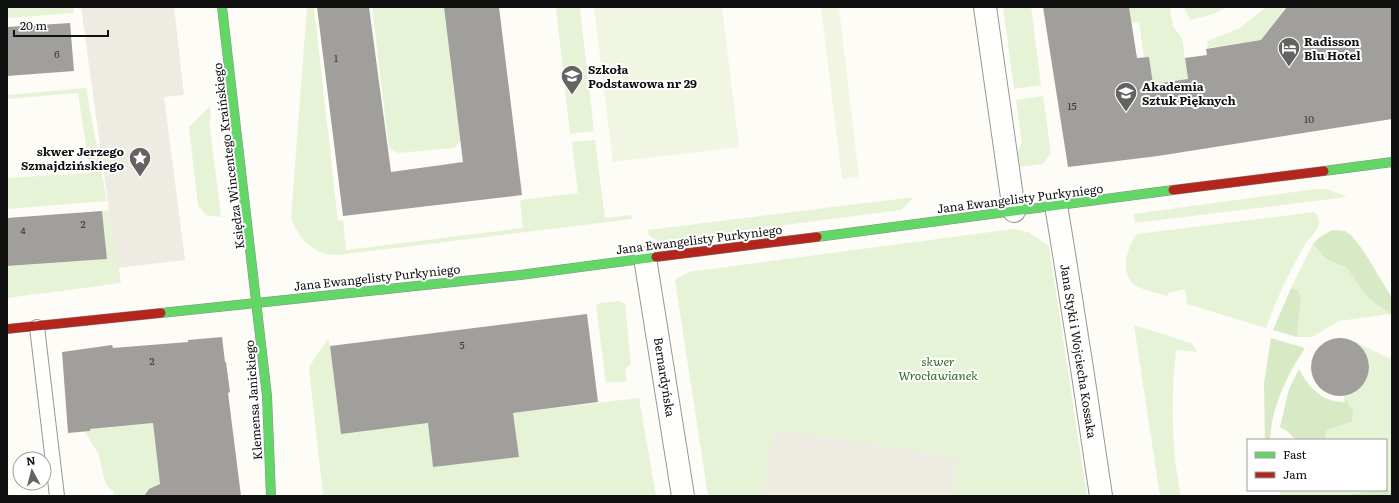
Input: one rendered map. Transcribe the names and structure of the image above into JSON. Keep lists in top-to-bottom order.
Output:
{
  "streets": {
    "street": [
      "Księdza Wincentego Kraińskiego",
      "Jana Ewangelisty Purkyniego",
      "Jana Styki i Wojciecha Kossaka",
      "Bernardyńska",
      "Klemensa Janickiego"
    ]
  },
  "crossings": [
    ["Księdza Wincentego Kraińskiego", "Jana Ewangelisty Purkyniego"],
    ["Księdza Wincentego Kraińskiego", "Klemensa Janickiego"],
    ["Jana Ewangelisty Purkyniego", "Jana Styki i Wojciecha Kossaka"],
    ["Jana Ewangelisty Purkyniego", "Bernardyńska"],
    ["Jana Ewangelisty Purkyniego", "Klemensa Janickiego"]
  ],
  "parks": ["skwer Wrocławianek"],
  "places": {
    "hotel": ["Radisson Blu Hotel"],
    "school or university": ["Szkoła Podstawowa nr 29", "Akademia Sztuk Pięknych"],
    "place": ["skwer Jerzego Szmajdzińskiego"]
  },
  "house_numbers": [
    "6",
    "1",
    "15",
    "10",
    "2",
    "4",
    "5",
    "2"
  ],
  "legend": ["Fast", "Jam"],
  "scale_bar": "20 m",
  "north": "top"
}
